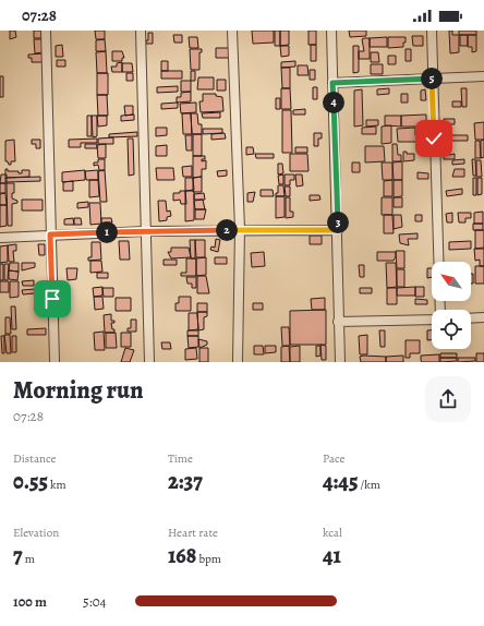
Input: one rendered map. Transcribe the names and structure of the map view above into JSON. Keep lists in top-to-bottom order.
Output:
{
  "north": "top left",
  "page": {
    "status": "07:28",
    "pins": [
      "5",
      "4",
      "3",
      "2",
      "1"
    ],
    "heading": ["Morning run", "07:28"],
    "stats": [
      ["Distance", "0.55 km"],
      ["Time", "2:37"],
      ["Pace", "4:45 /km"],
      ["Elevation", "7 m"],
      ["Heart rate", "168 bpm"],
      ["kcal", "41"]
    ],
    "list": [
      {
        "name": "100 m",
        "note": "5:04"
      }
    ]
  }
}
